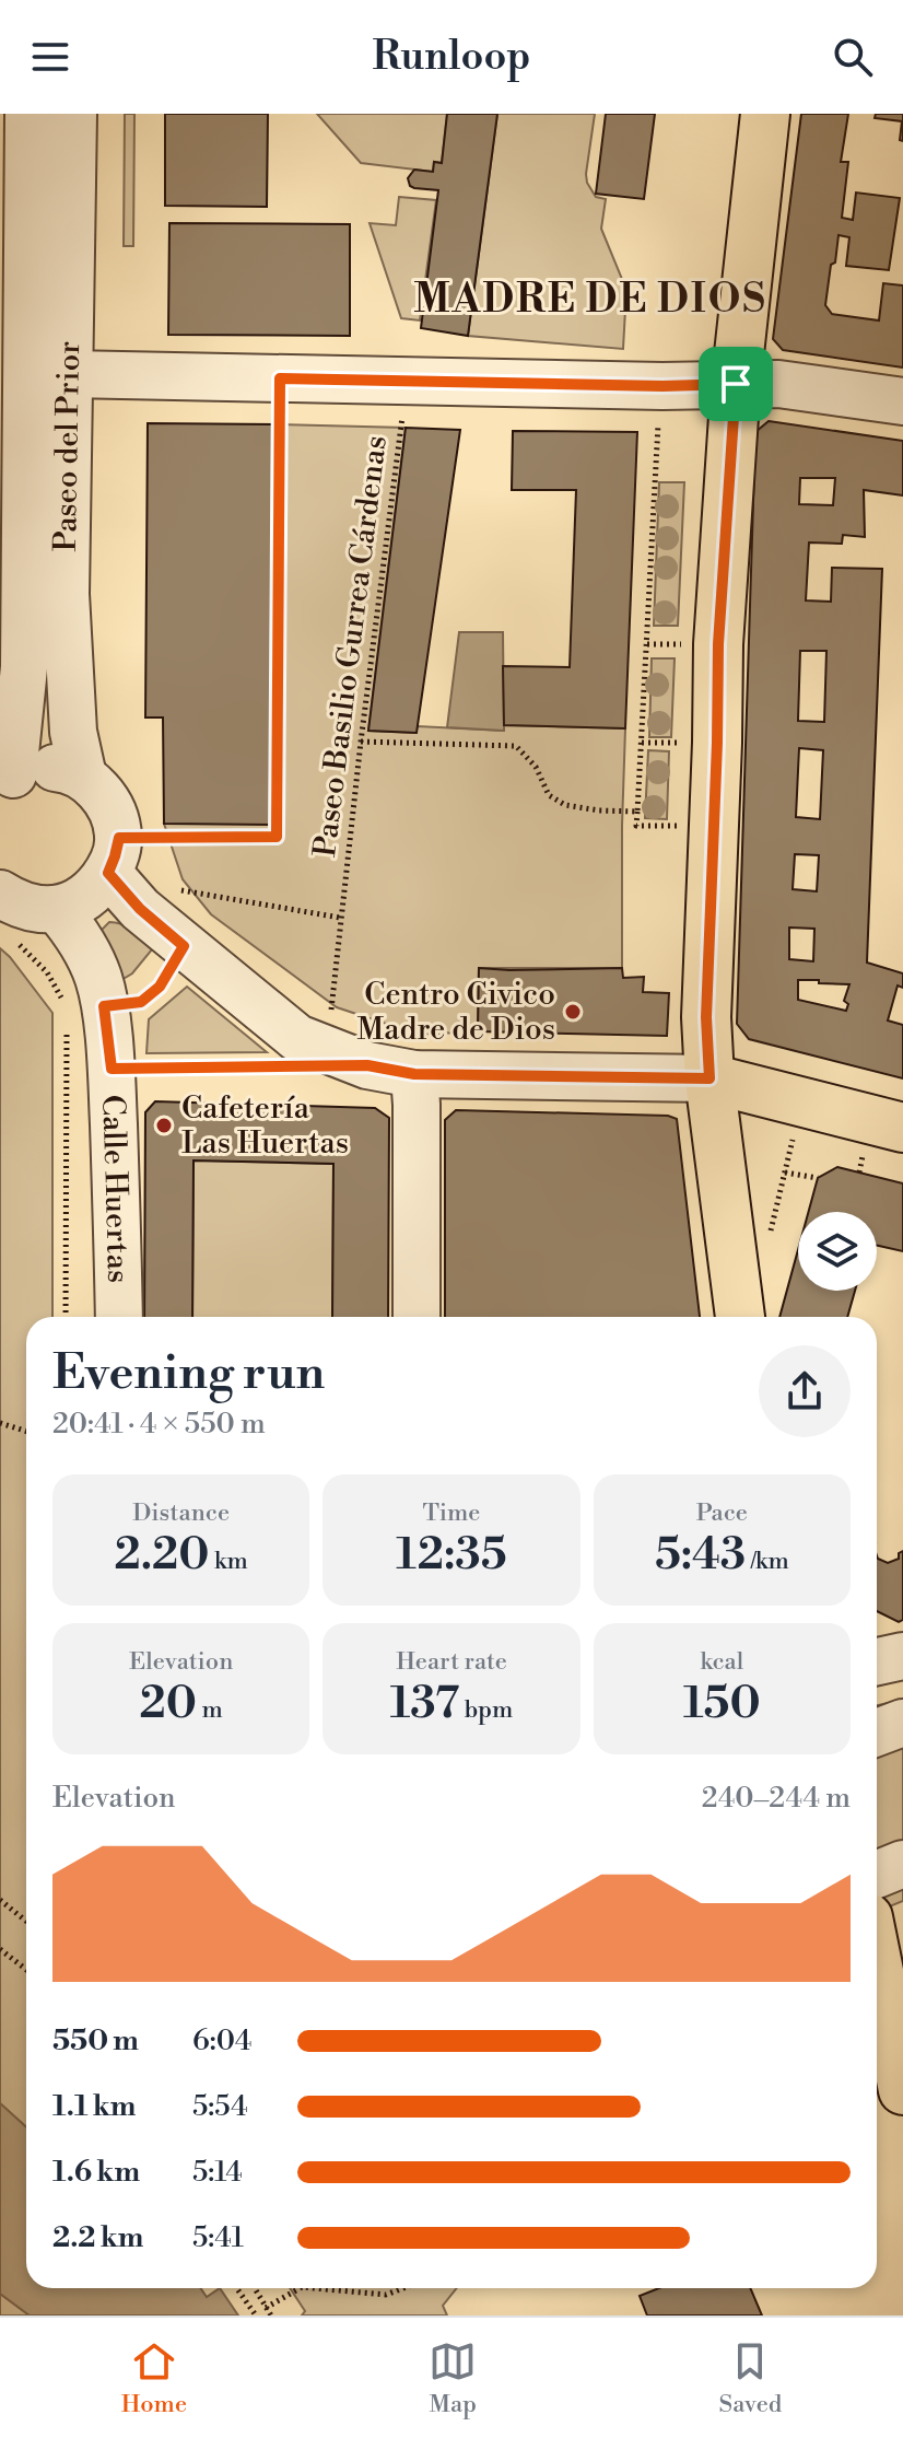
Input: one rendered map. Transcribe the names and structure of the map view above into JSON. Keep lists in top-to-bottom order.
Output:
{
  "streets": {
    "street": ["Paseo del Prior", "Calle Huertas"],
    "path": ["Paseo Basilio Gurrea Cárdenas"]
  },
  "districts": ["MADRE DE DIOS"],
  "places": ["Centro Civico Madre de Dios", "Cafetería Las Huertas"],
  "page": {
    "header": "Runloop",
    "heading": ["Evening run", "20:41 · 4 × 550 m"],
    "stats": [
      ["Distance", "2.20 km"],
      ["Time", "12:35"],
      ["Pace", "5:43 /km"],
      ["Elevation", "20 m"],
      ["Heart rate", "137 bpm"],
      ["kcal", "150"]
    ],
    "chart": ["Elevation", "240–244 m"],
    "list": [
      {
        "name": "550 m",
        "note": "6:04"
      },
      {
        "name": "1.1 km",
        "note": "5:54"
      },
      {
        "name": "1.6 km",
        "note": "5:14"
      },
      {
        "name": "2.2 km",
        "note": "5:41"
      }
    ],
    "tabs": ["Home", "Map", "Saved"]
  }
}
